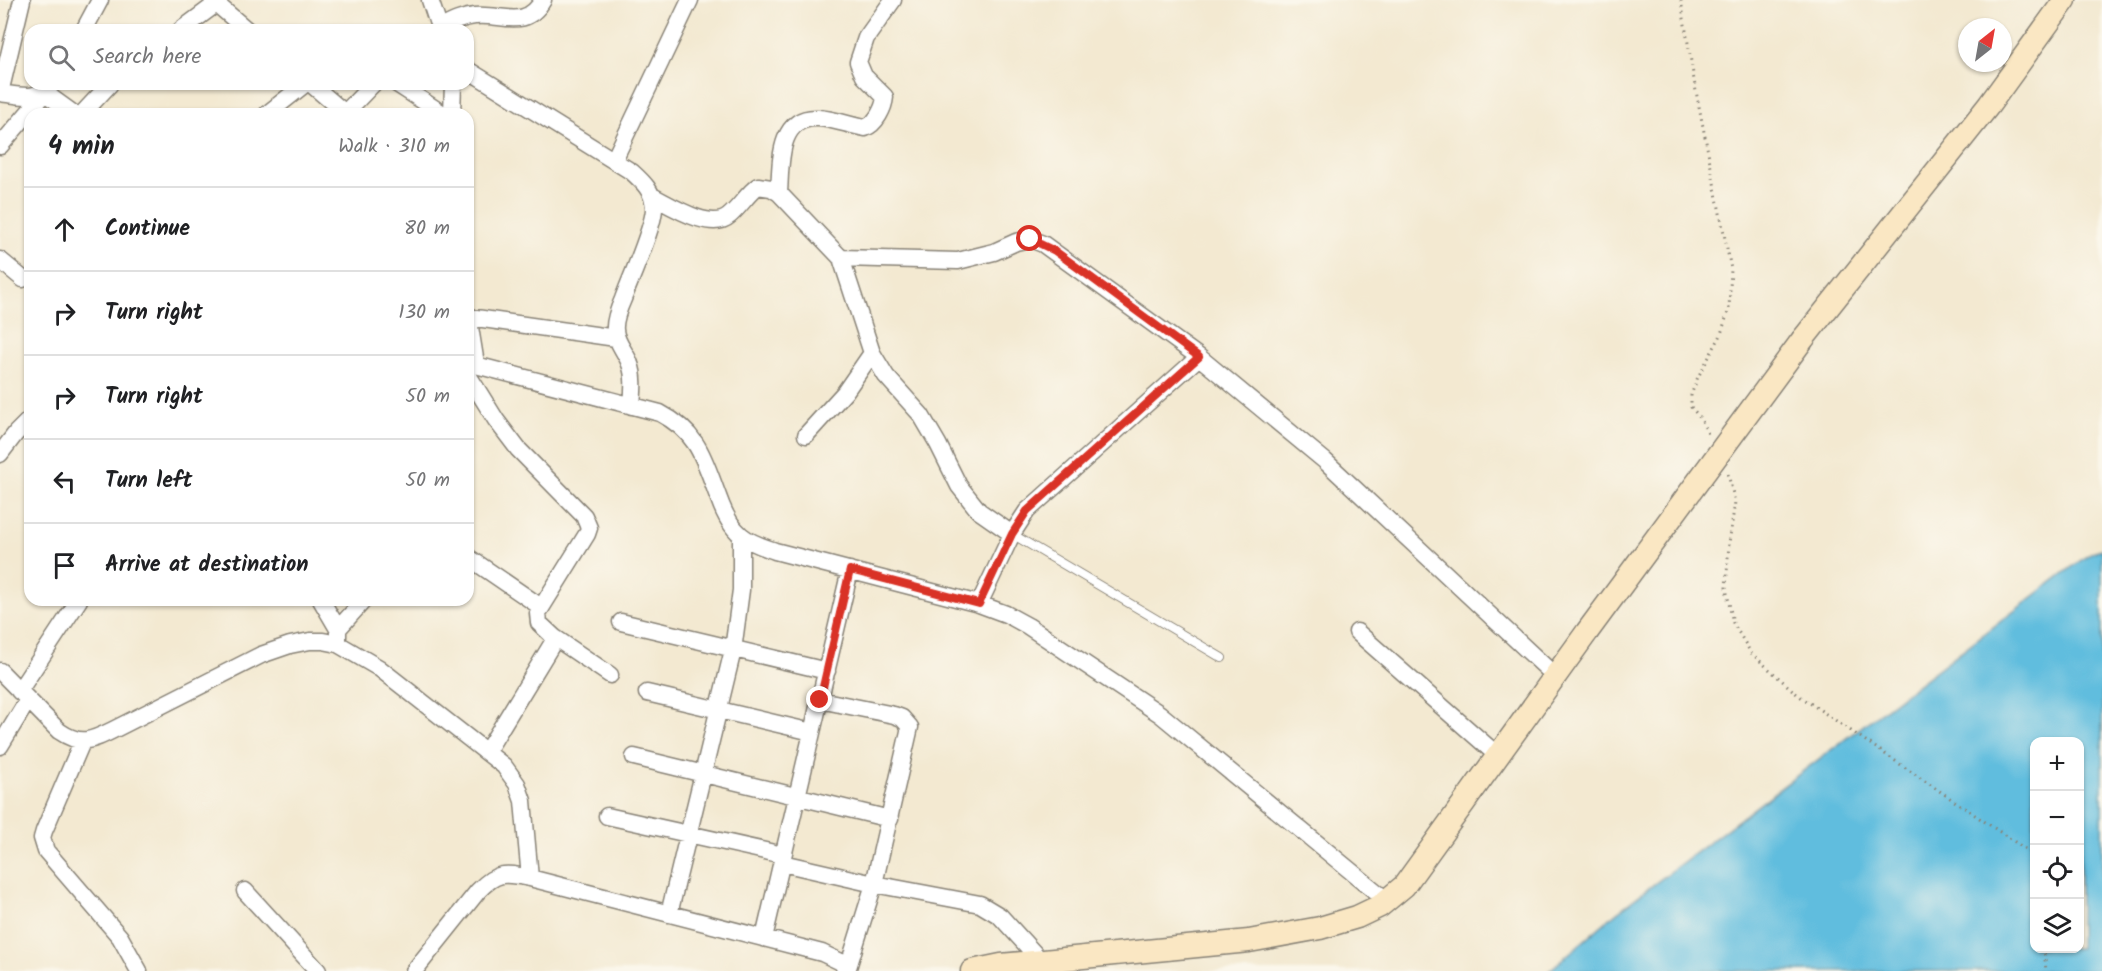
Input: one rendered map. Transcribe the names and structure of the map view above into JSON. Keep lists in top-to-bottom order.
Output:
{
  "north": "top right",
  "page": {
    "search": "Search here",
    "heading": ["4 min", "Walk · 310 m"],
    "list": [
      ["Continue", "80 m"],
      ["Turn right", "130 m"],
      ["Turn right", "50 m"],
      ["Turn left", "50 m"],
      "Arrive at destination"
    ],
    "map_buttons": ["+", "−"]
  }
}
